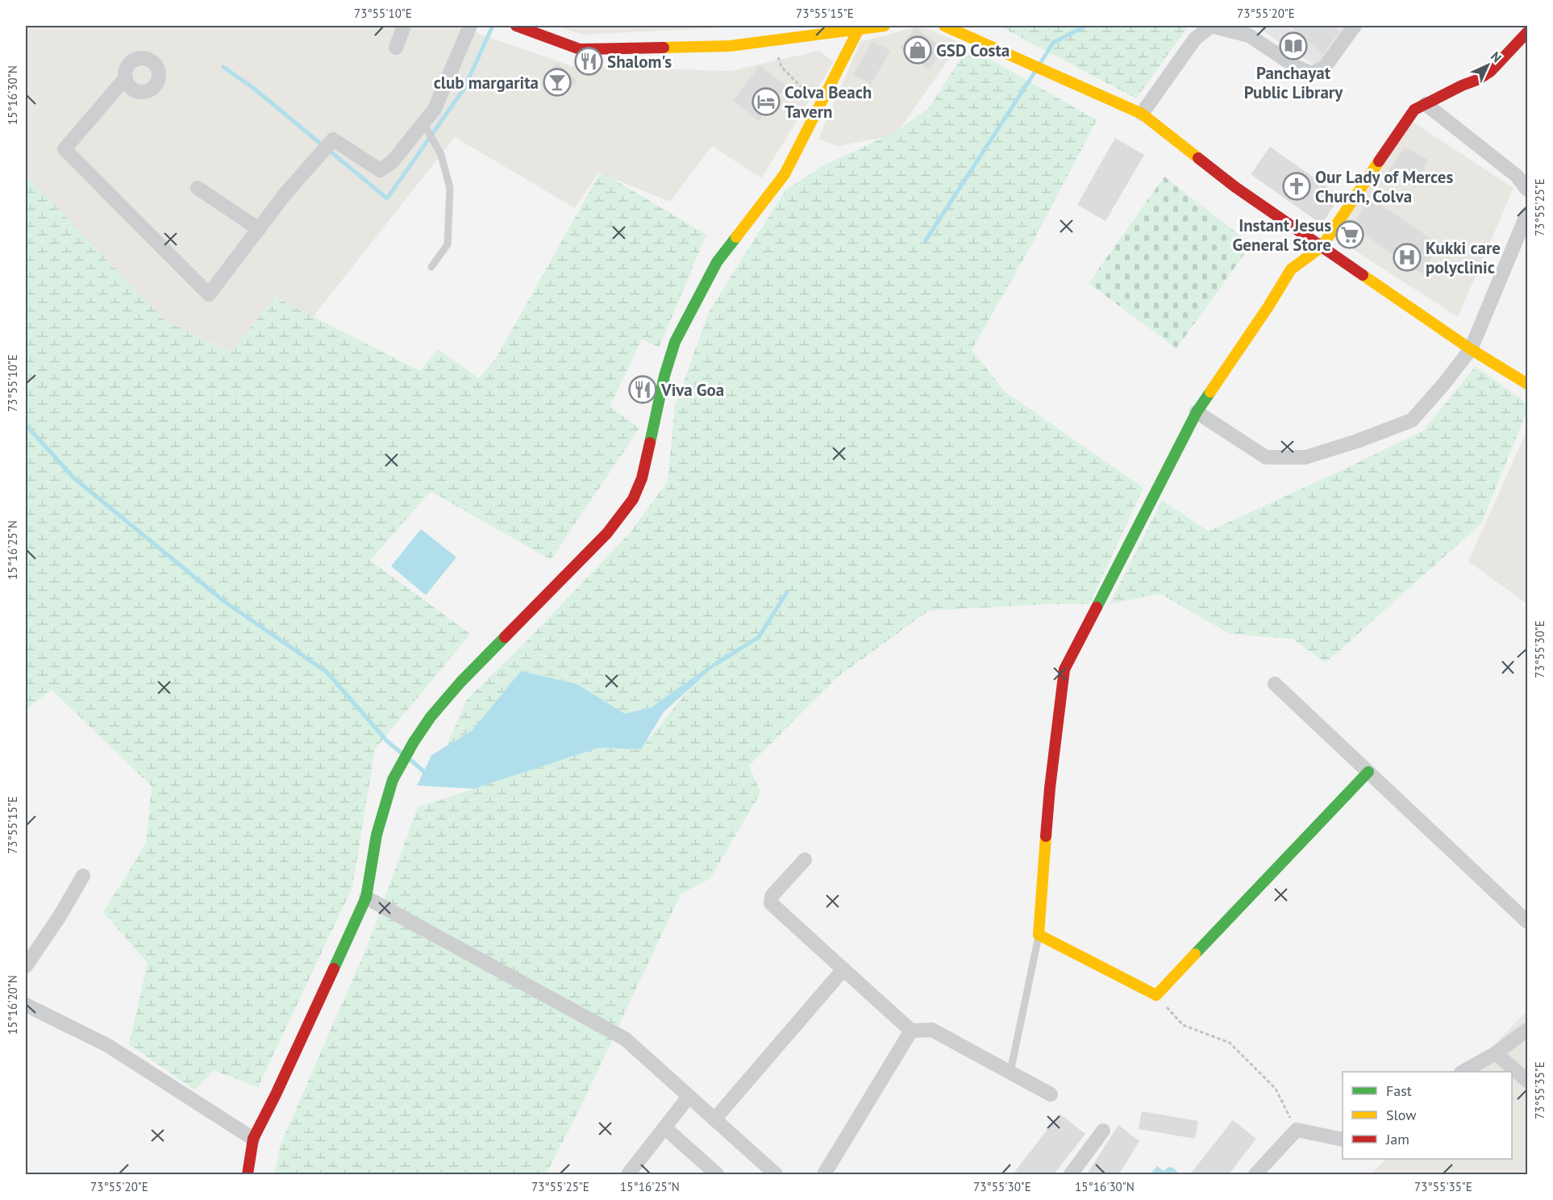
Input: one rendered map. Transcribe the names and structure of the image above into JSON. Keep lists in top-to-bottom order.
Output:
{
  "places": {
    "library": ["Panchayat Public Library"],
    "shop": ["GSD Costa"],
    "restaurant": ["Shalom's", "Viva Goa"],
    "bar": ["club margarita"],
    "hotel": ["Colva Beach Tavern"],
    "church": ["Our Lady of Merces Church, Colva"],
    "supermarket": ["Instant Jesus General Store"],
    "hospital": ["Kukki care polyclinic"]
  },
  "legend": ["Fast", "Slow", "Jam"],
  "north": "top right",
  "coordinates": [
    "73°55'10\"E",
    "73°55'15\"E",
    "73°55'20\"E",
    "15°16'30\"N",
    "73°55'25\"E",
    "15°16'25\"N",
    "73°55'30\"E",
    "15°16'20\"N",
    "73°55'35\"E"
  ]
}
